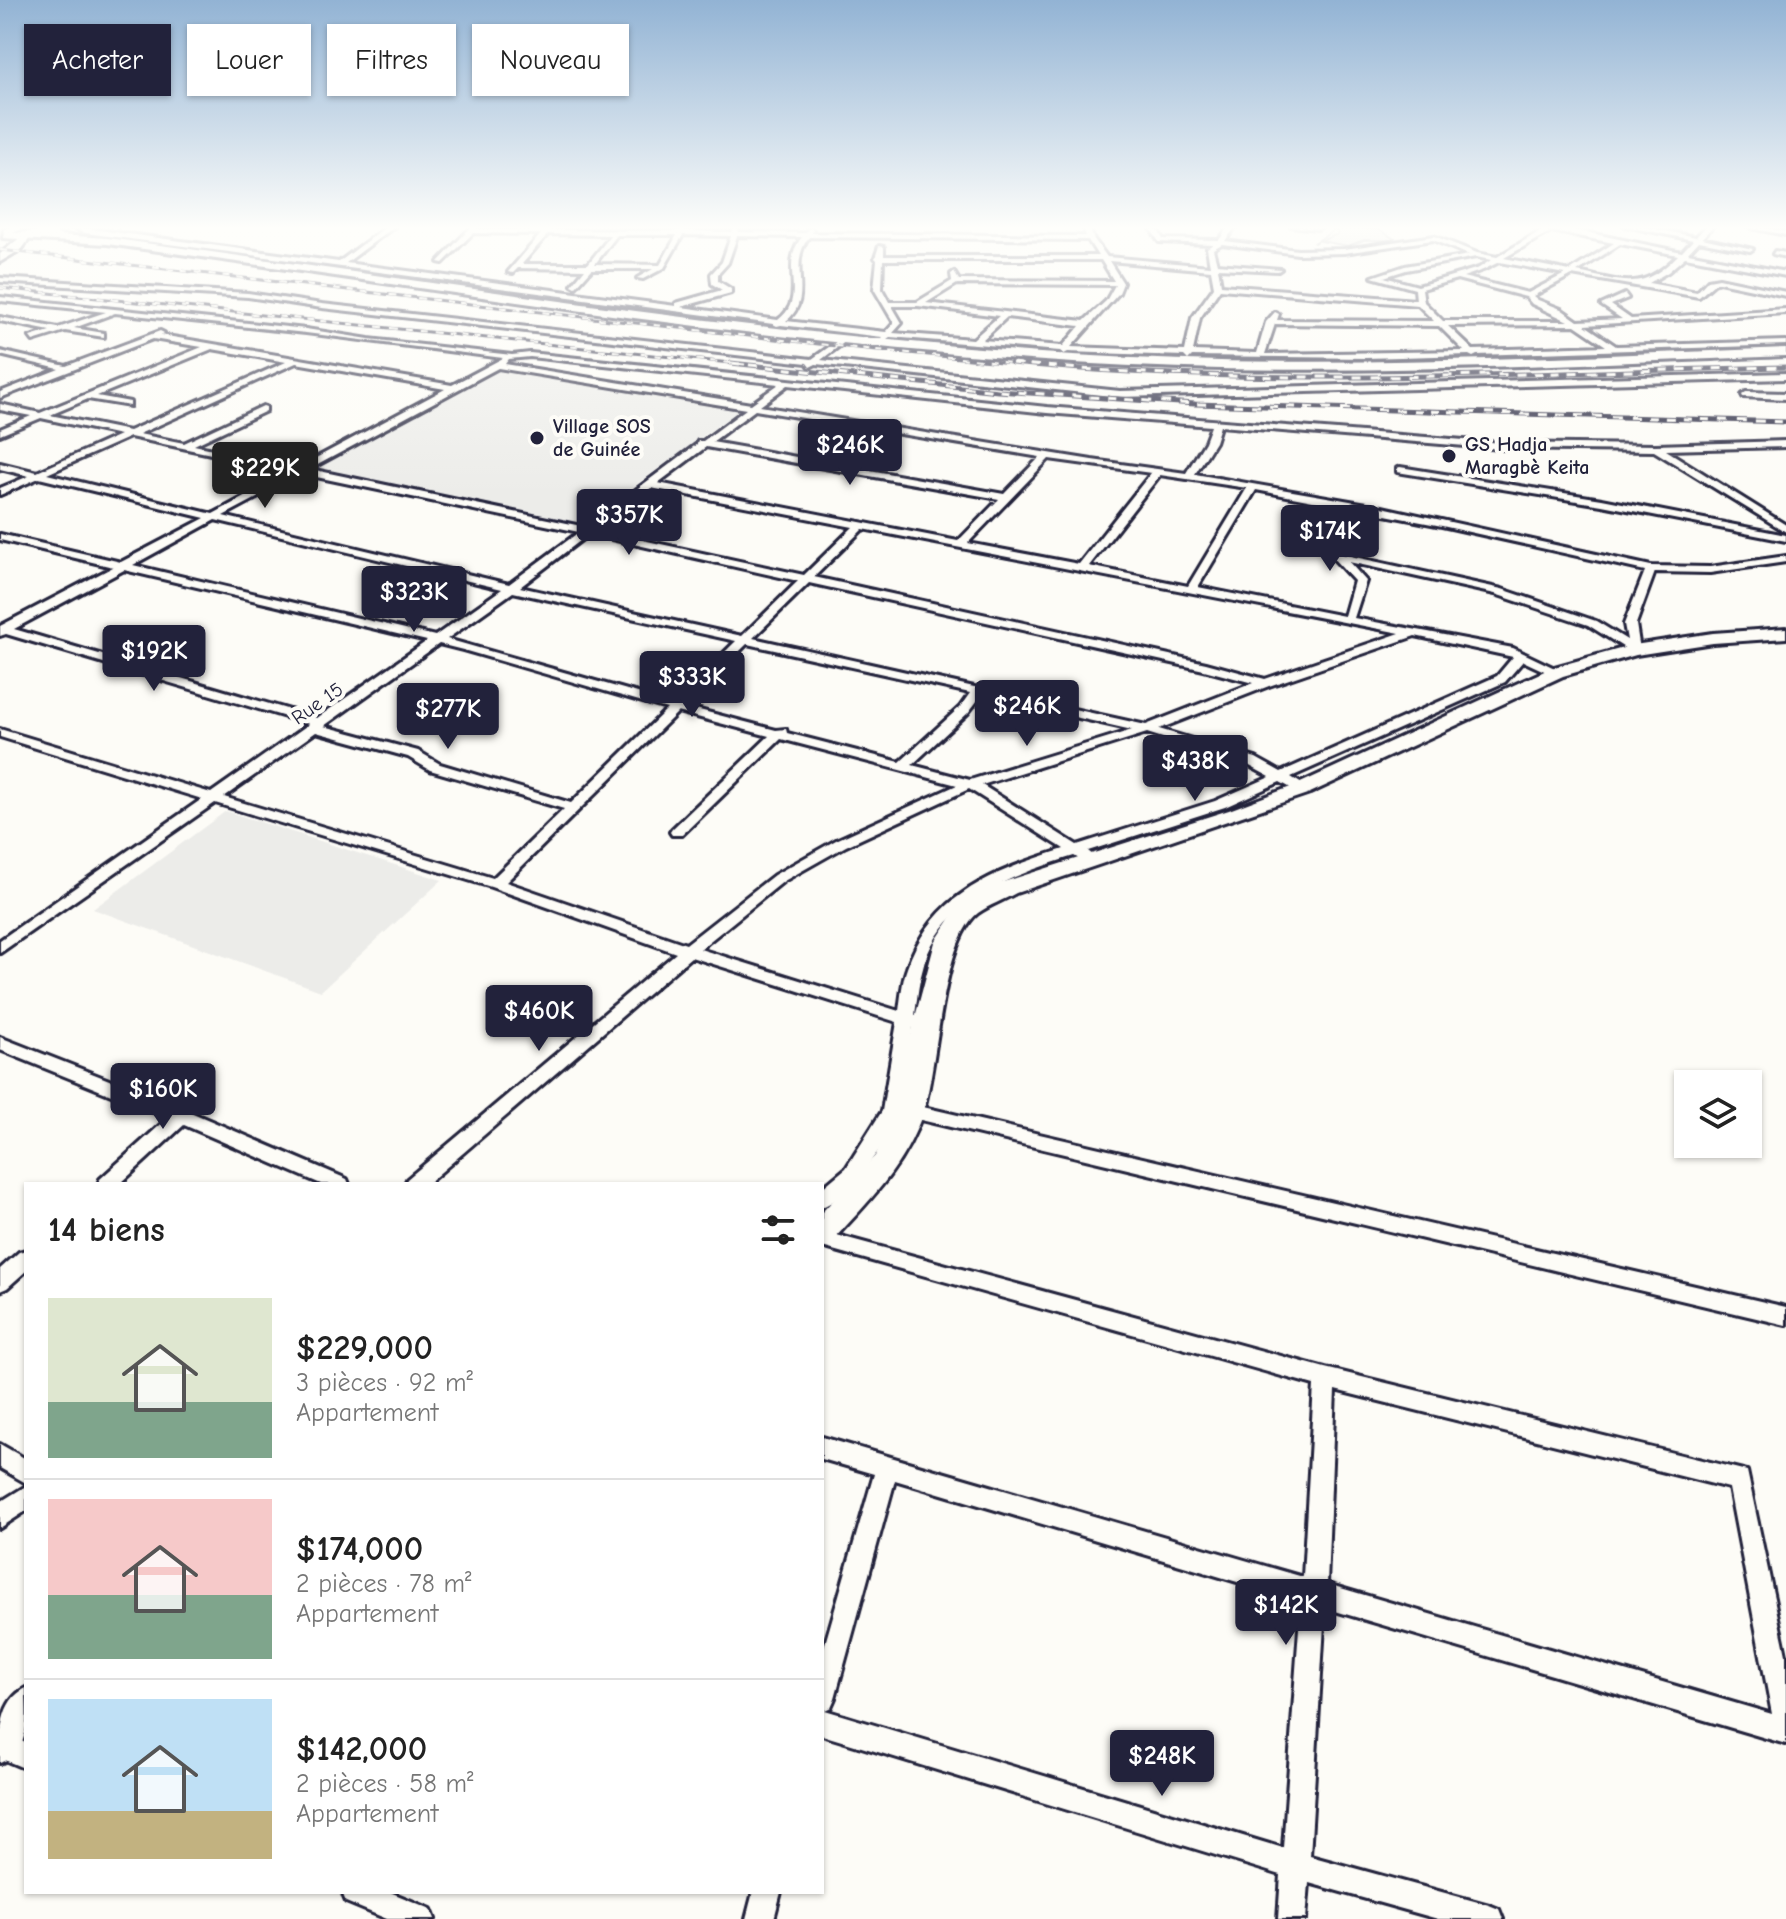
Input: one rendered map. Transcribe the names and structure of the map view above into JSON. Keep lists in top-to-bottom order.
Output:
{
  "streets": {
    "street": ["Rue 15"]
  },
  "places": ["Village SOS de Guinée", "GS Hadja Maragbè Keita"],
  "page": {
    "chip": [
      "Acheter",
      "Louer",
      "Filtres",
      "Nouveau"
    ],
    "price": [
      "$246K",
      "$229K",
      "$357K",
      "$174K",
      "$323K",
      "$192K",
      "$333K",
      "$246K",
      "$277K",
      "$438K",
      "$460K",
      "$160K",
      "$142K",
      "$248K"
    ],
    "heading": "14 biens",
    "list": [
      {
        "name": "$229,000",
        "note": "3 pièces · 92 m² · Appartement"
      },
      {
        "name": "$174,000",
        "note": "2 pièces · 78 m² · Appartement"
      },
      {
        "name": "$142,000",
        "note": "2 pièces · 58 m² · Appartement"
      }
    ]
  }
}
